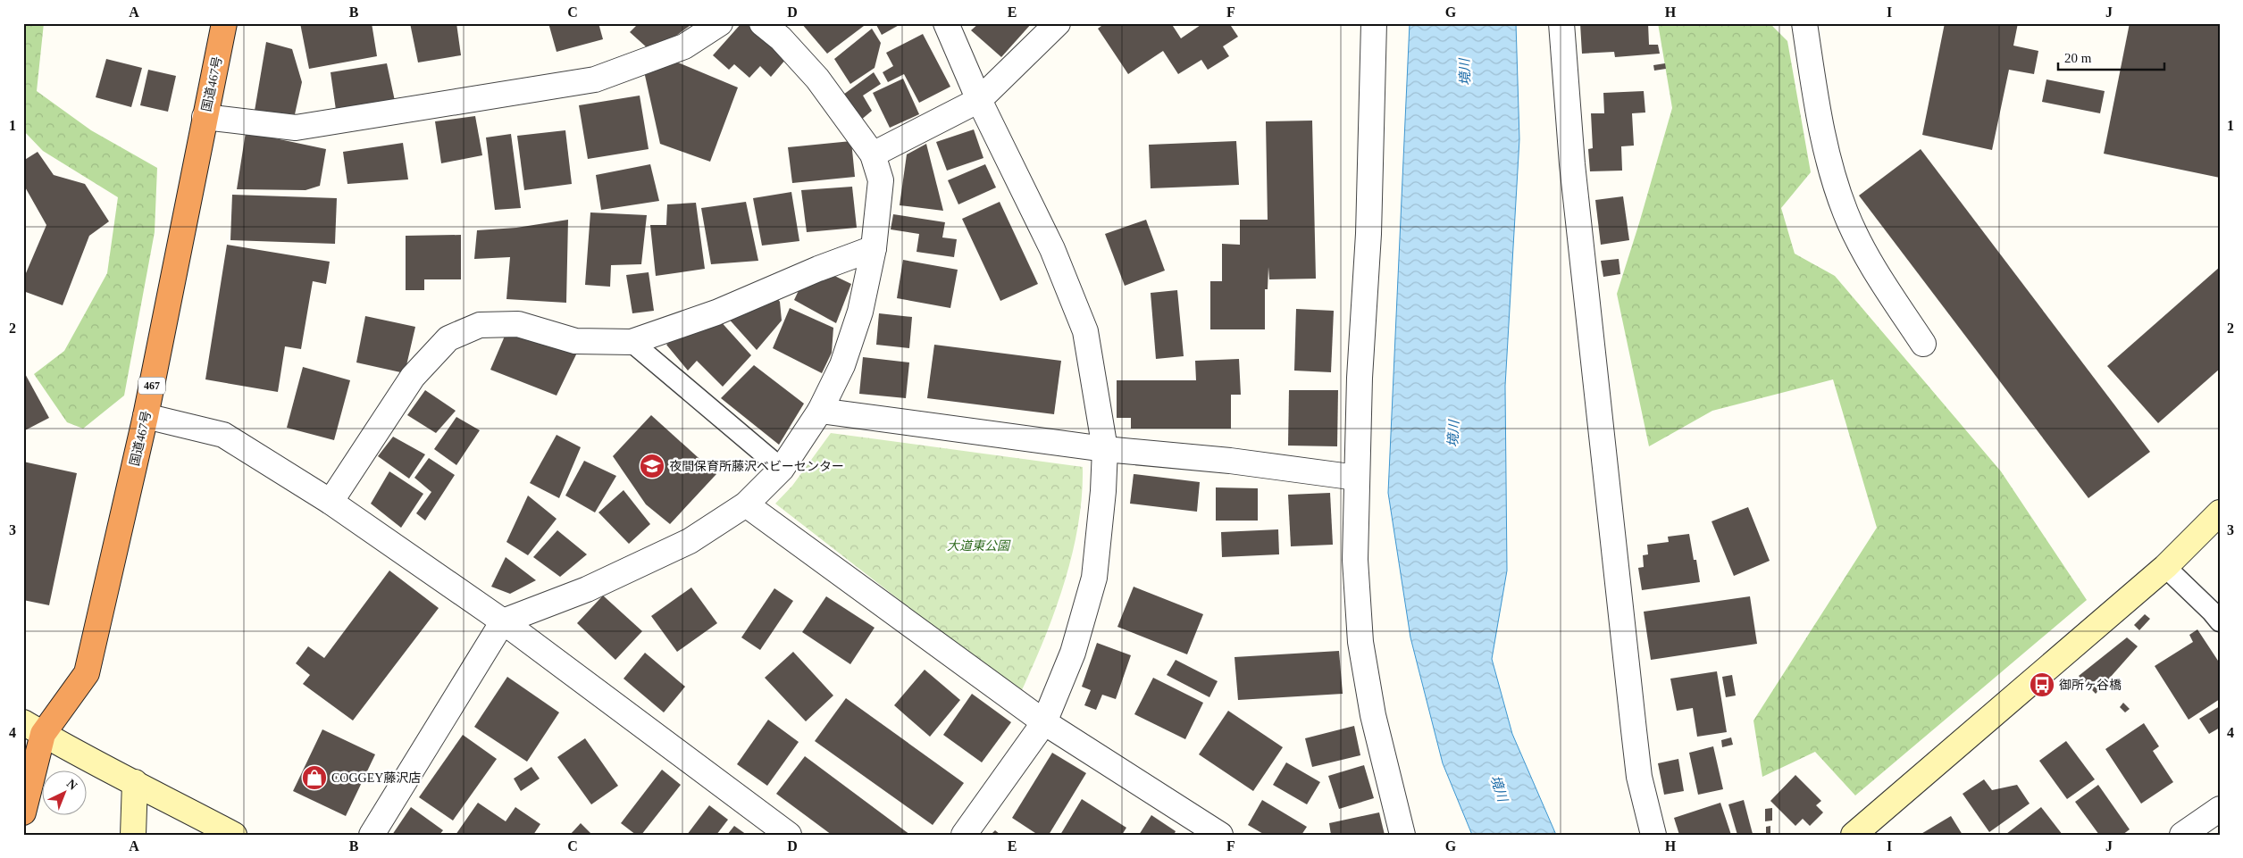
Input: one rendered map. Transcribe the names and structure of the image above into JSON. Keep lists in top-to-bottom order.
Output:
{
  "streets": {
    "highway": ["国道467号", "467"]
  },
  "water": ["境川"],
  "parks": ["大道東公園"],
  "places": {
    "school or university": ["夜間保育所藤沢ベビーセンター"],
    "bus stop": ["御所ヶ谷橋"],
    "shop": ["COGGEY藤沢店"]
  },
  "scale_bar": "20 m",
  "north": "top right",
  "grid": {
    "columns": [
      "A",
      "B",
      "C",
      "D",
      "E",
      "F",
      "G",
      "H",
      "I",
      "J"
    ],
    "rows": [
      "1",
      "2",
      "3",
      "4"
    ]
  }
}
